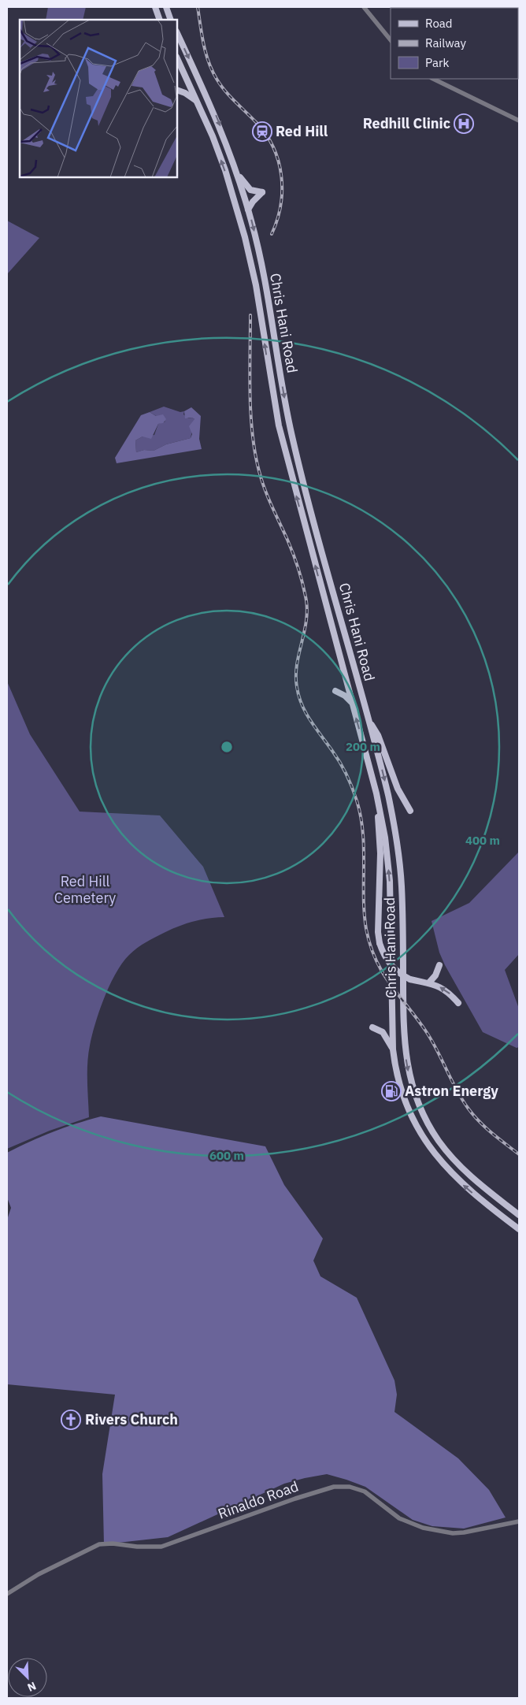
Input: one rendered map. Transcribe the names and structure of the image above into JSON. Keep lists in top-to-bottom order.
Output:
{
  "streets": {
    "main road": ["Chris Hani Road"],
    "street": ["Rinaldo Road"]
  },
  "parks": ["Red Hill Cemetery"],
  "places": {
    "hospital": ["Redhill Clinic"],
    "station": ["Red Hill"],
    "fuel station": ["Astron Energy"],
    "church": ["Rivers Church"]
  },
  "legend": ["Road", "Railway", "Park"],
  "north": "bottom right",
  "rings": ["200 m", "400 m", "600 m"]
}
